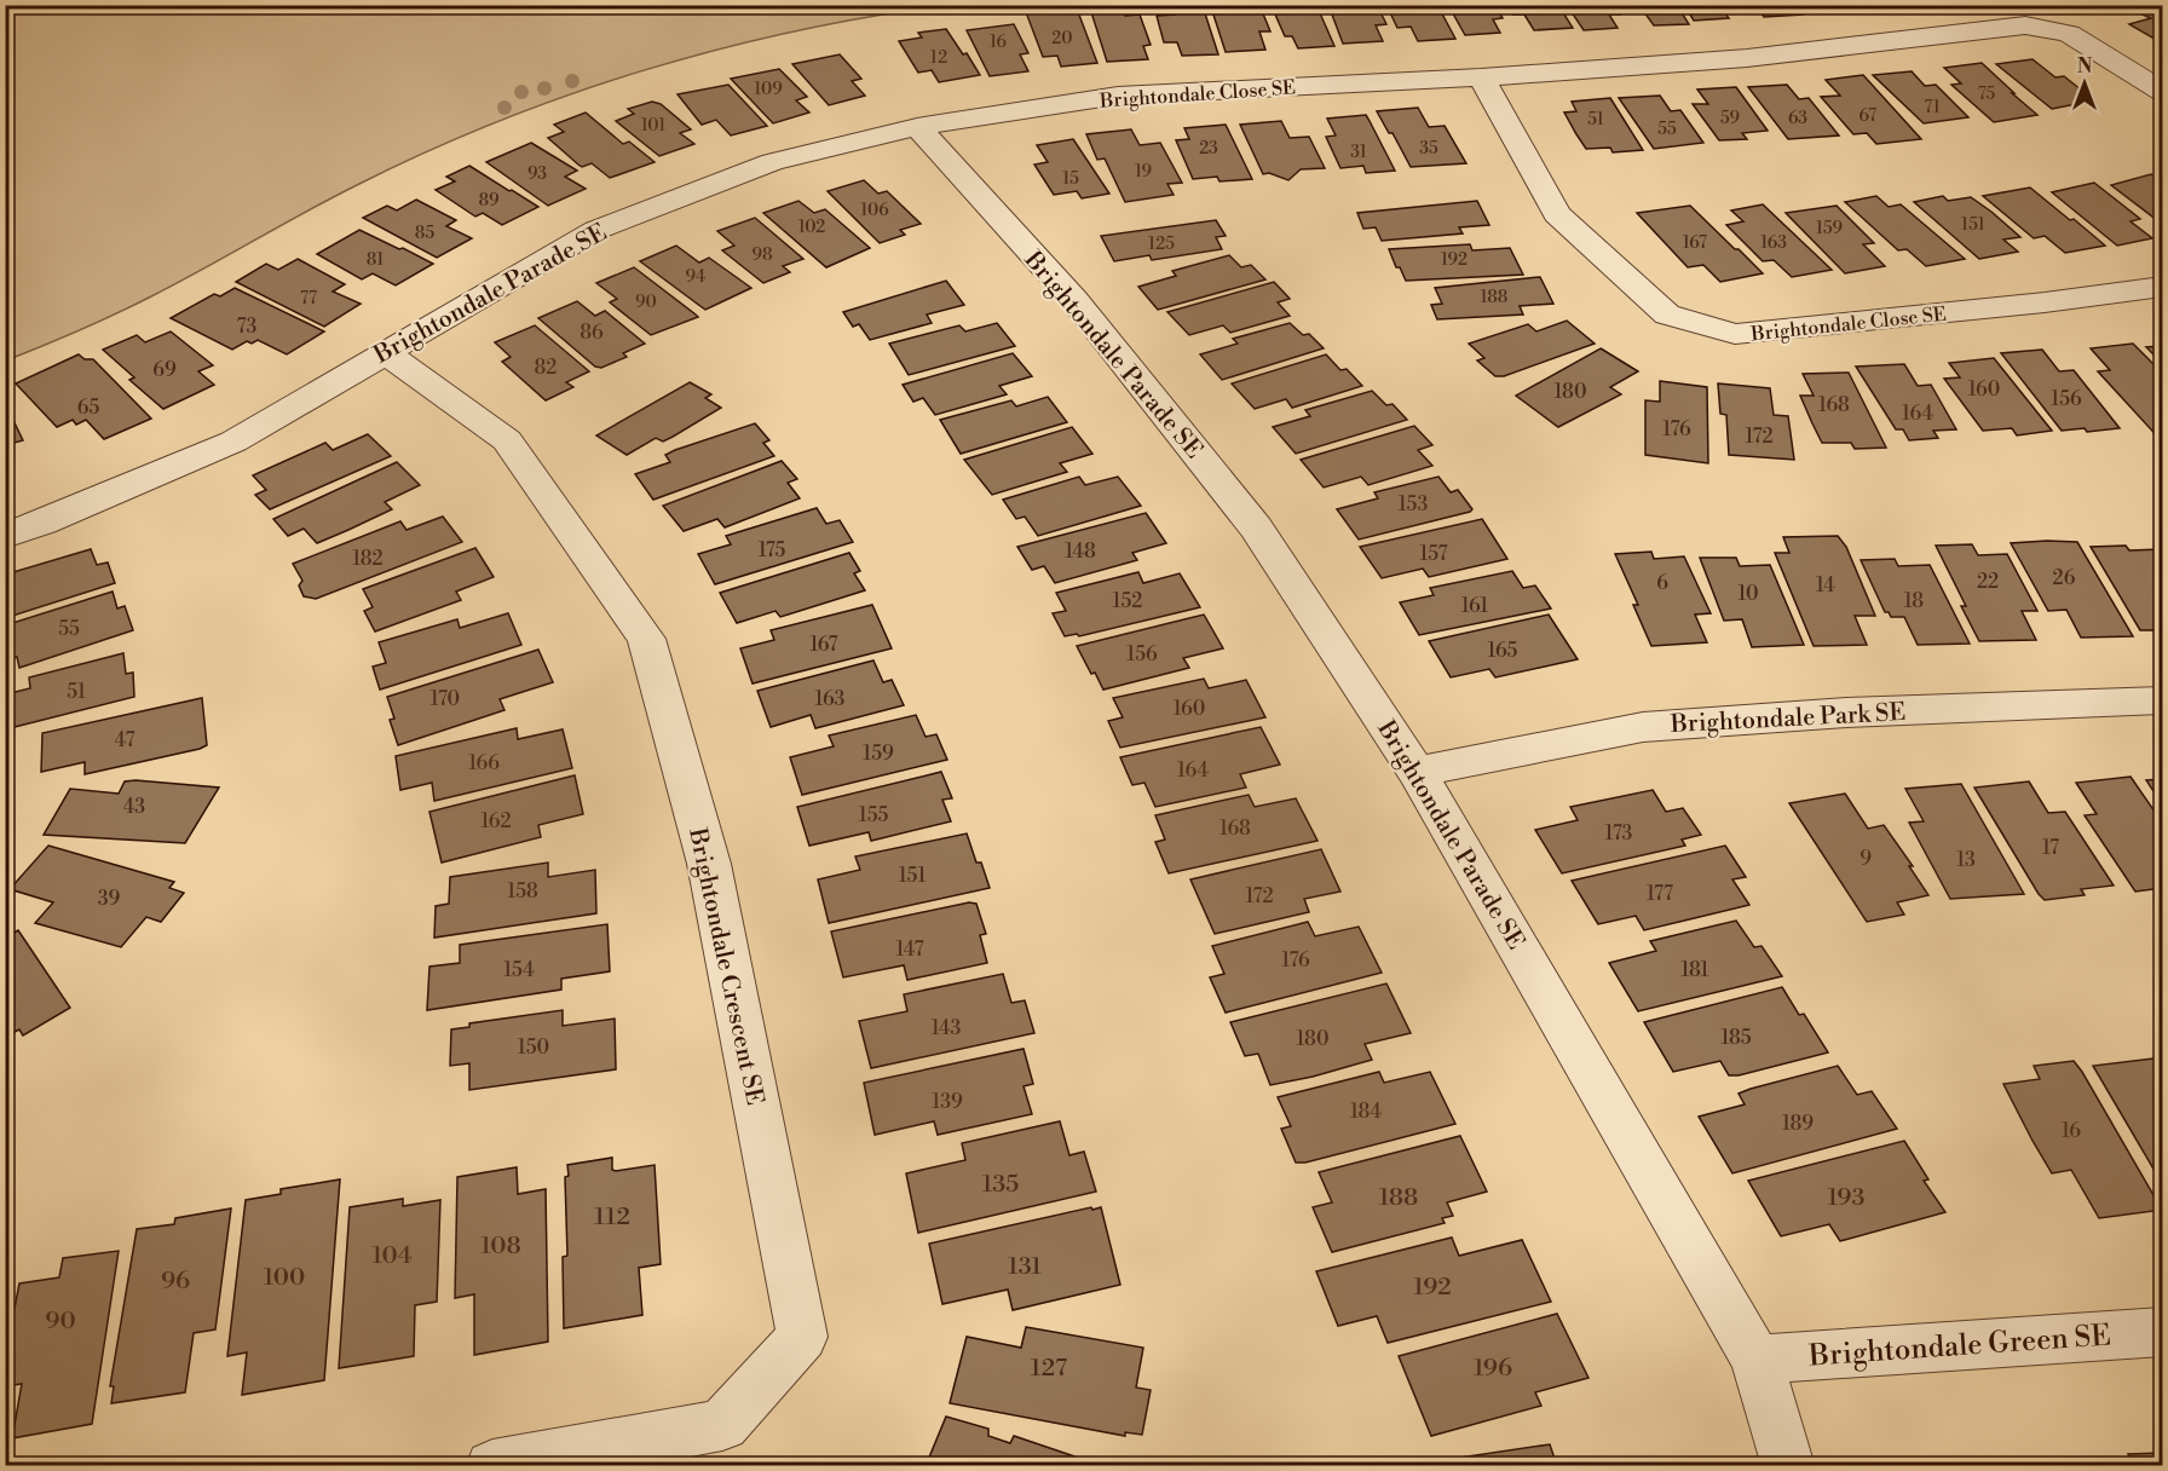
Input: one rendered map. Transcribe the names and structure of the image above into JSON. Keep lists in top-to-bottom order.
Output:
{
  "streets": {
    "street": [
      "Brightondale Close SE",
      "Brightondale Parade SE",
      "Brightondale Park SE",
      "Brightondale Crescent SE",
      "Brightondale Green SE"
    ]
  },
  "crossings": [
    ["Brightondale Close SE", "Brightondale Parade SE"],
    ["Brightondale Parade SE", "Brightondale Park SE"],
    ["Brightondale Parade SE", "Brightondale Crescent SE"],
    ["Brightondale Parade SE", "Brightondale Green SE"]
  ],
  "house_numbers": [
    "20",
    "16",
    "12",
    "109",
    "75",
    "71",
    "67",
    "59",
    "63",
    "51",
    "101",
    "55",
    "23",
    "35",
    "31",
    "19",
    "93",
    "15",
    "89",
    "106",
    "151",
    "102",
    "159",
    "85",
    "167",
    "163",
    "125",
    "98",
    "81",
    "192",
    "94",
    "188",
    "77",
    "90",
    "73",
    "86",
    "82",
    "69",
    "160",
    "180",
    "156",
    "168",
    "65",
    "164",
    "176",
    "172",
    "153",
    "175",
    "148",
    "157",
    "182",
    "26",
    "22",
    "6",
    "14",
    "10",
    "152",
    "18",
    "161",
    "55",
    "167",
    "165",
    "156",
    "51",
    "170",
    "163",
    "160",
    "47",
    "159",
    "166",
    "164",
    "43",
    "155",
    "162",
    "168",
    "173",
    "17",
    "9",
    "13",
    "151",
    "158",
    "177",
    "172",
    "39",
    "147",
    "176",
    "154",
    "181",
    "143",
    "185",
    "180",
    "150",
    "139",
    "184",
    "189",
    "16",
    "135",
    "188",
    "193",
    "112",
    "108",
    "104",
    "131",
    "100",
    "96",
    "192",
    "90",
    "127",
    "196"
  ],
  "north": "top"
}
